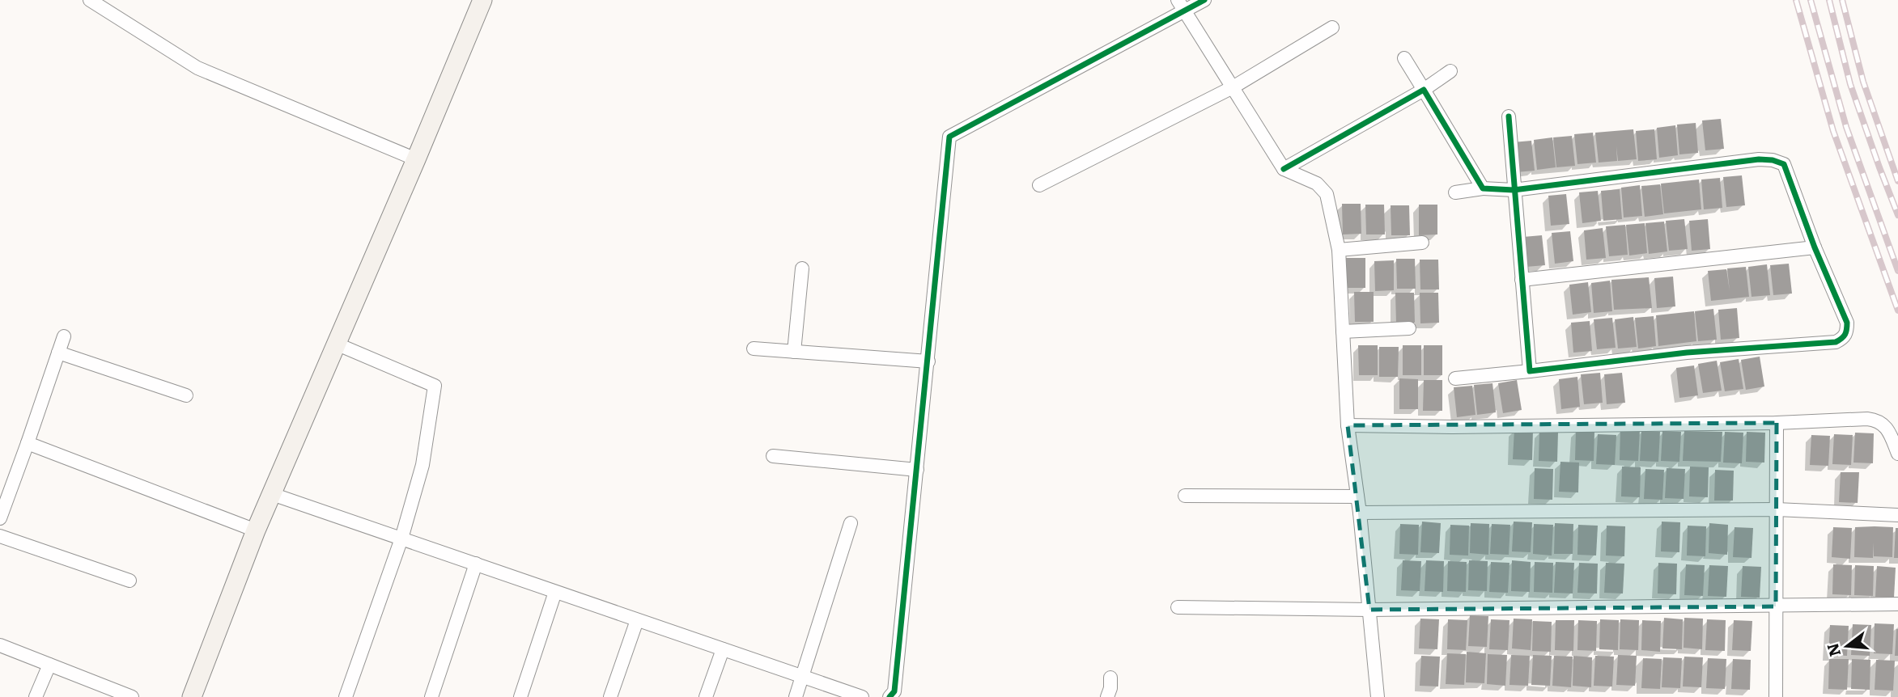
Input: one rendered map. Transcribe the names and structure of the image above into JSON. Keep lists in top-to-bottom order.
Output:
{
  "north": "left"
}
